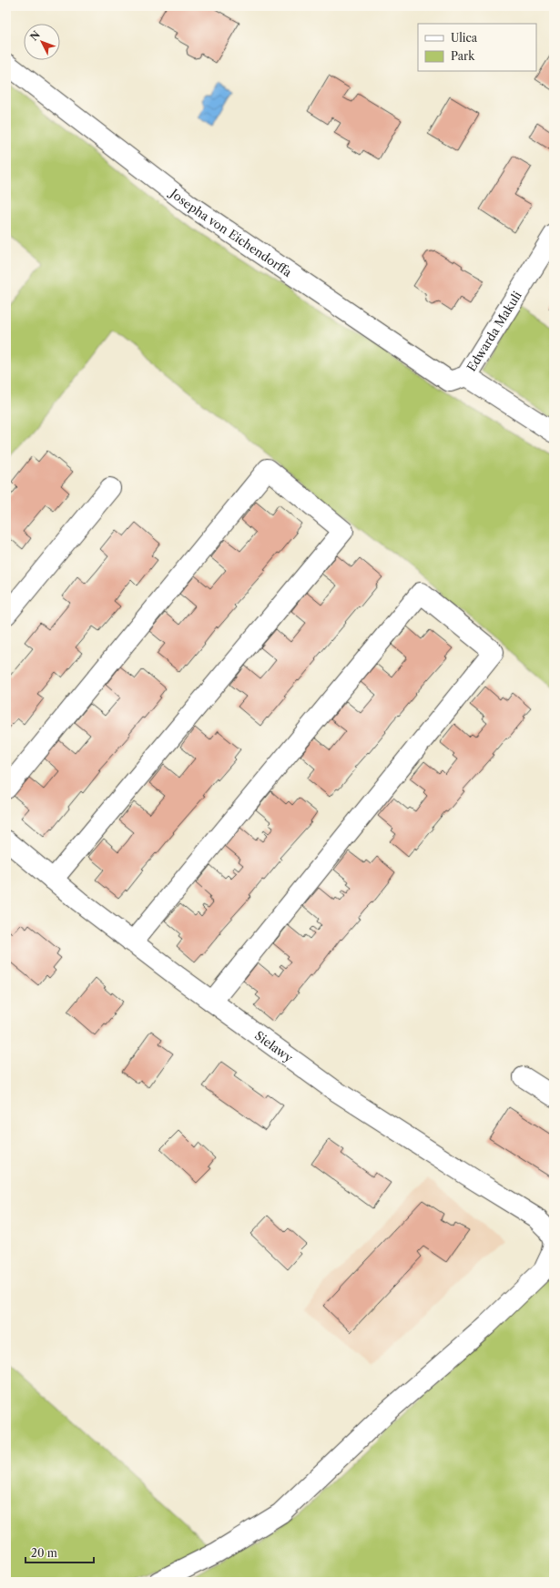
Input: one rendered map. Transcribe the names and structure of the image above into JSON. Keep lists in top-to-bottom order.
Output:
{
  "streets": {
    "street": ["Josepha von Eichendorffa", "Edwarda Makuli", "Sielawy"]
  },
  "crossings": [
    ["Josepha von Eichendorffa", "Edwarda Makuli"]
  ],
  "legend": ["Ulica", "Park"],
  "scale_bar": "20 m",
  "north": "top left"
}
